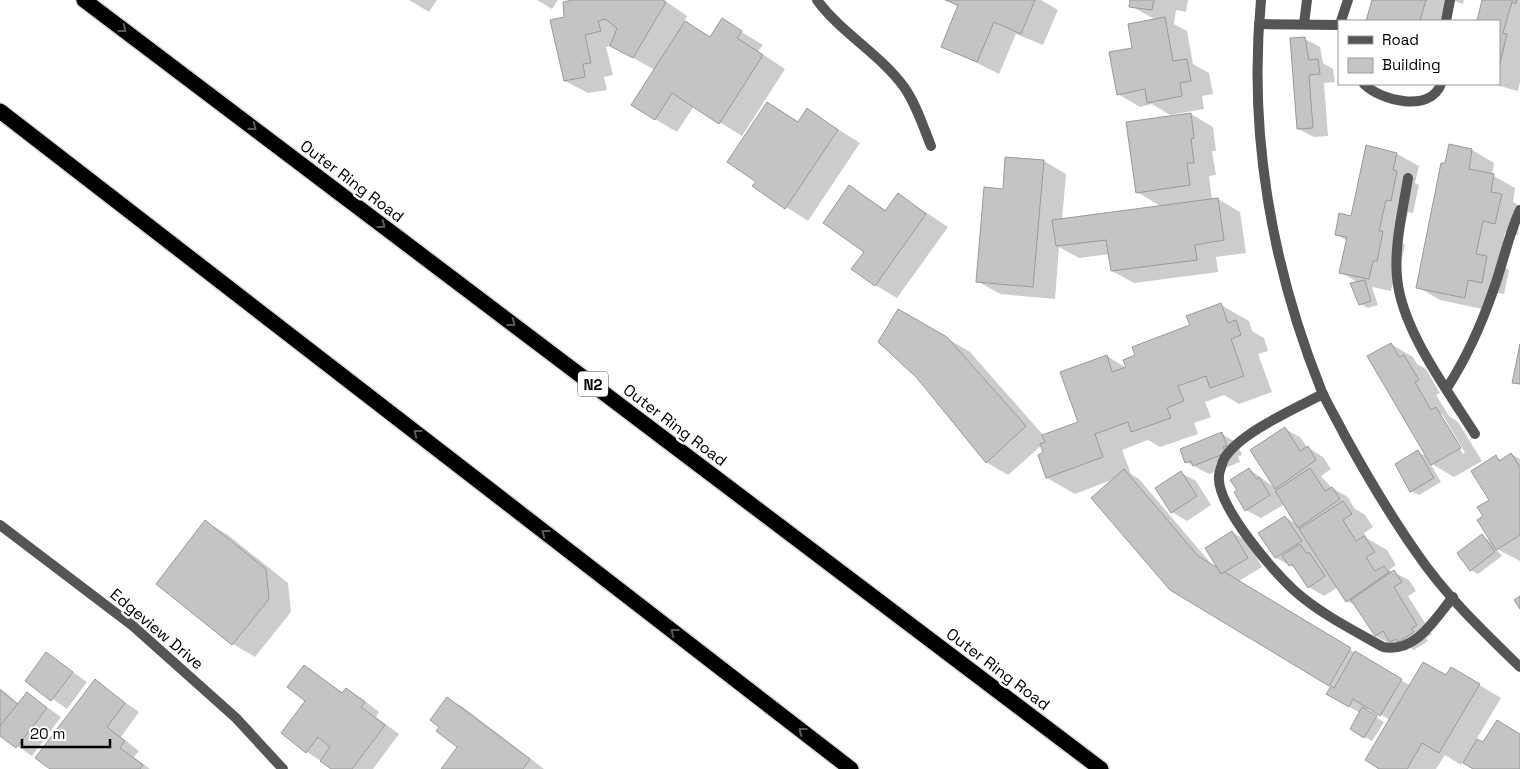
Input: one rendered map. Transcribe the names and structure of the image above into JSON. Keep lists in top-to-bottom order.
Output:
{
  "streets": {
    "highway": ["Outer Ring Road", "N2"],
    "street": ["Edgeview Drive"]
  },
  "one_way": ["Outer Ring Road"],
  "legend": ["Road", "Building"],
  "scale_bar": "20 m"
}
